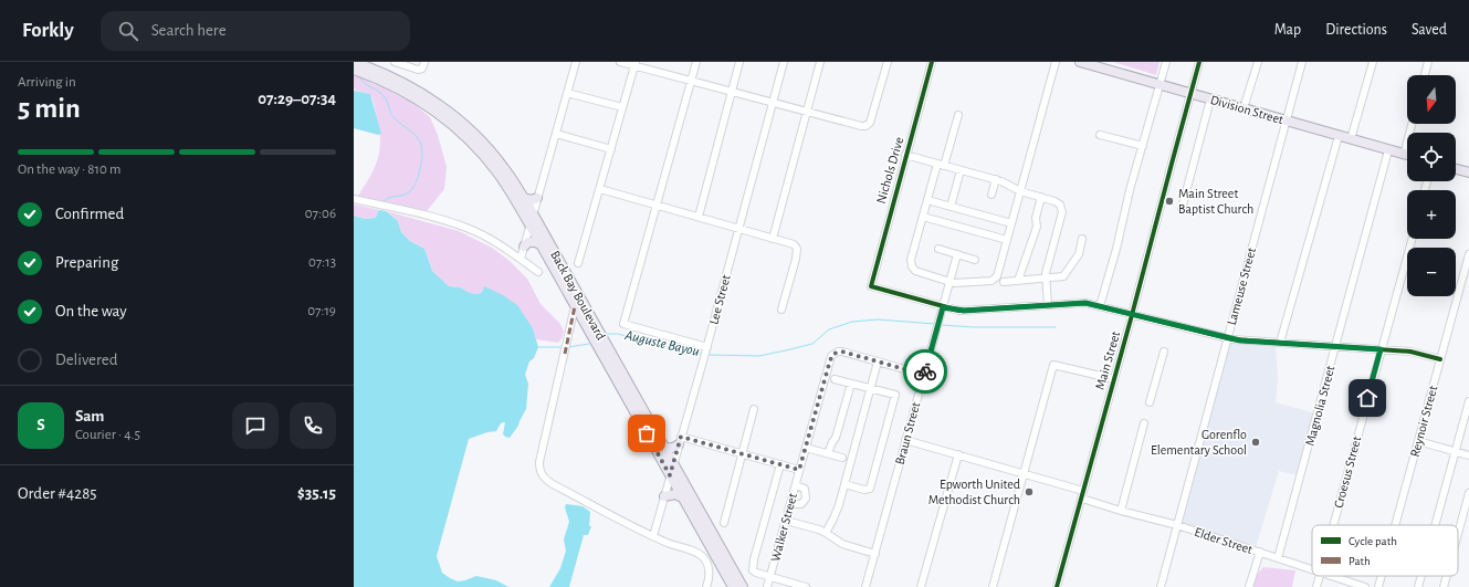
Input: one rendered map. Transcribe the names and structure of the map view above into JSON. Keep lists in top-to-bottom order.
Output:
{
  "streets": {
    "main road": ["Division Street", "Back Bay Boulevard"],
    "street": [
      "Nichols Drive",
      "Lameuse Street",
      "Lee Street",
      "Main Street",
      "Magnolia Street",
      "Reynoir Street",
      "Braun Street",
      "Croesus Street",
      "Walker Street",
      "Elder Street"
    ]
  },
  "crossings": [
    ["Division Street", "Lameuse Street"],
    ["Division Street", "Main Street"],
    ["Division Street", "Magnolia Street"],
    ["Nichols Drive", "Braun Street"],
    ["Lameuse Street", "Elder Street"],
    ["Back Bay Boulevard", "Lee Street"],
    ["Main Street", "Elder Street"],
    ["Magnolia Street", "Elder Street"],
    ["Braun Street", "Walker Street"]
  ],
  "water": ["Auguste Bayou"],
  "places": ["Main Street Baptist Church", "Gorenflo Elementary School", "Epworth United Methodist Church"],
  "legend": ["Cycle path", "Path"],
  "north": "bottom",
  "page": {
    "header": "Forkly",
    "search": "Search here",
    "nav": ["Map", "Directions", "Saved"],
    "heading": ["5 min", "Arriving in", "07:29–07:34"],
    "panel": [
      "Sam",
      "Courier · 4.5",
      "Order #4285",
      "$35.15"
    ],
    "map_buttons": ["+", "−"],
    "bar": "On the way · 810 m",
    "list": [
      ["Confirmed", "07:06"],
      ["Preparing", "07:13"],
      ["On the way", "07:19"],
      "Delivered"
    ],
    "round": "S"
  }
}
